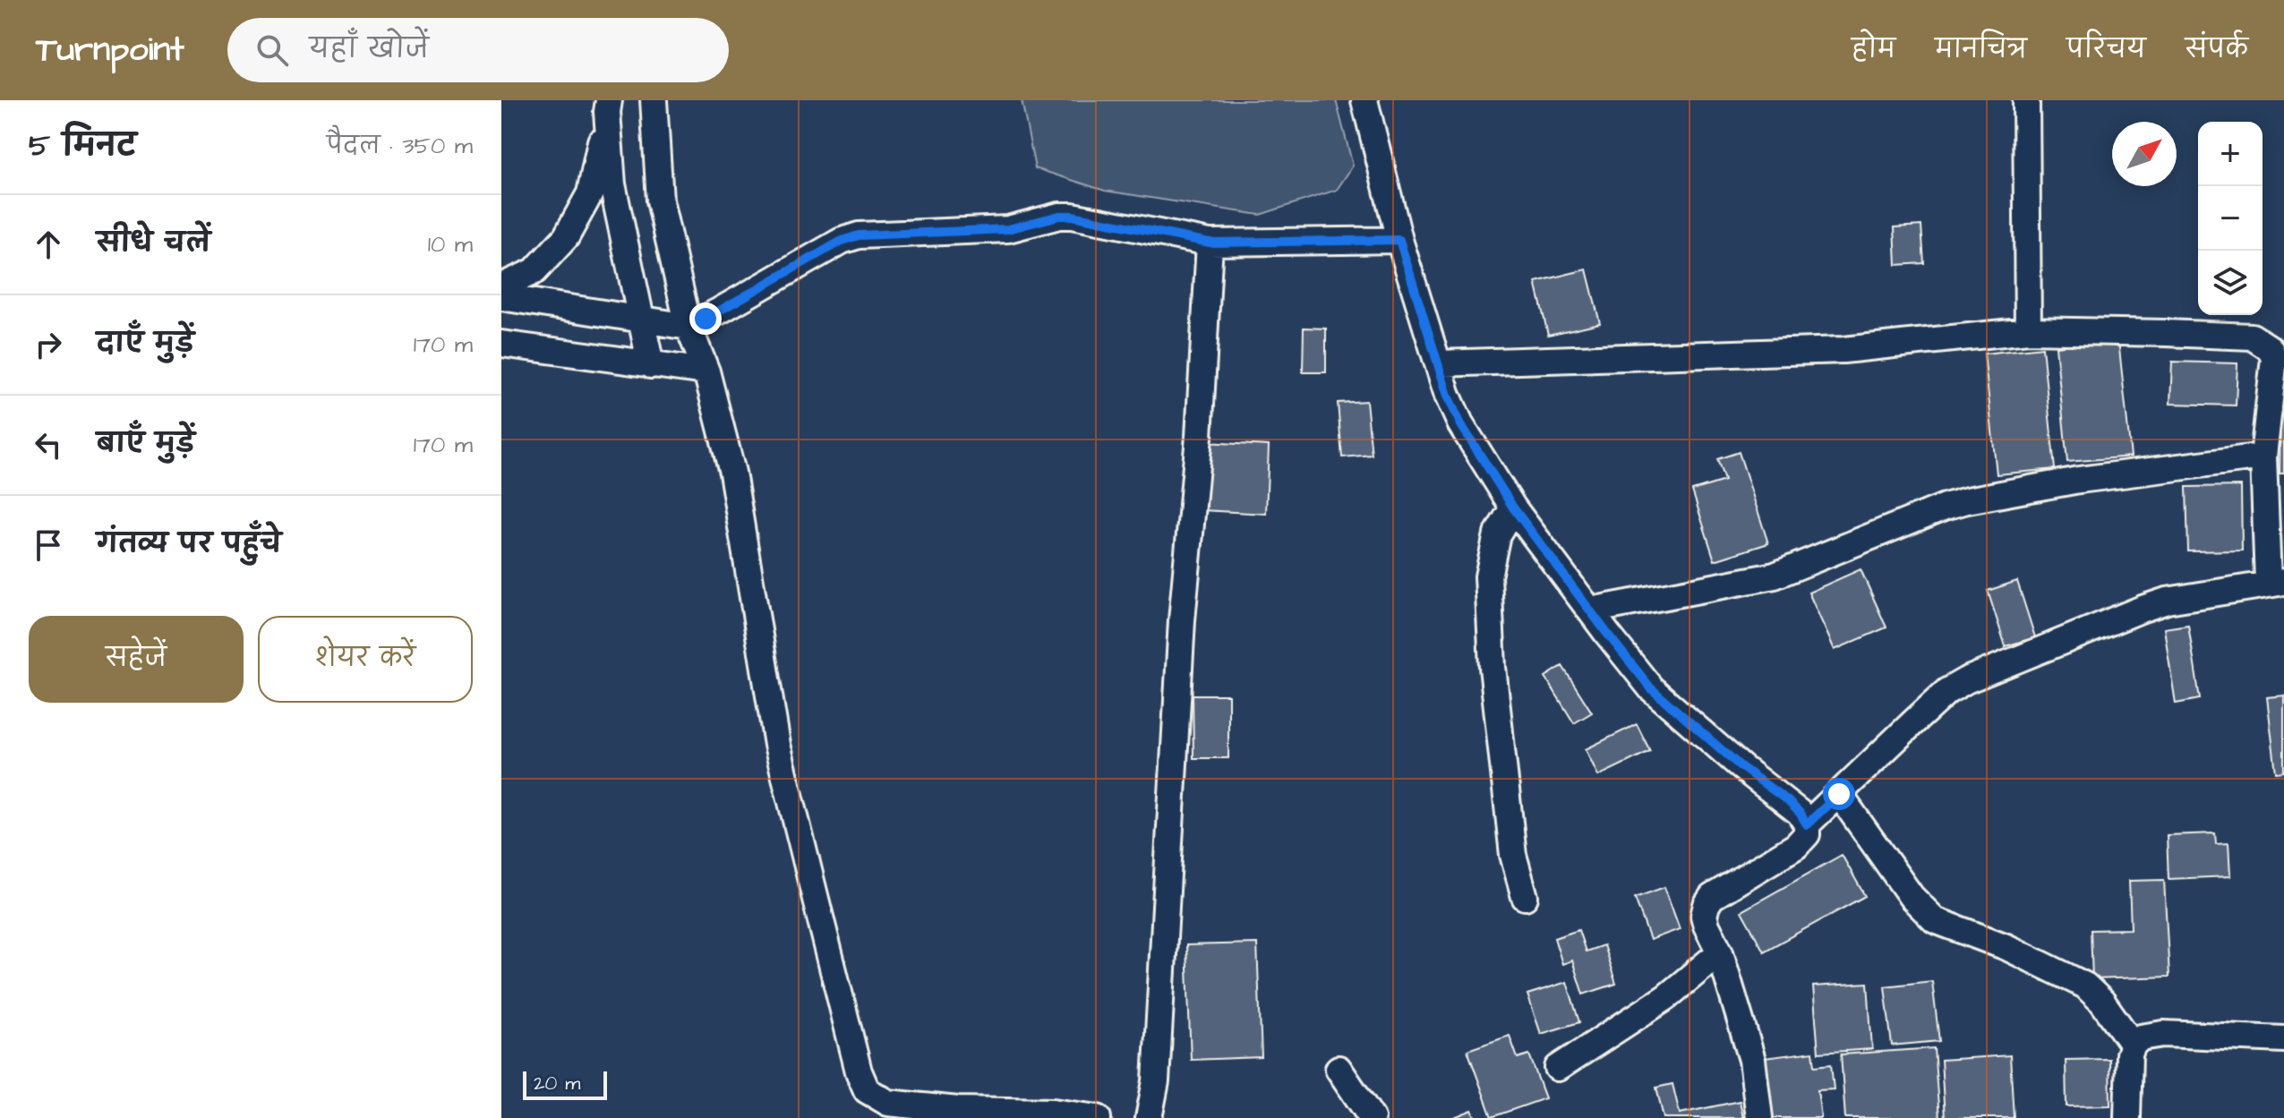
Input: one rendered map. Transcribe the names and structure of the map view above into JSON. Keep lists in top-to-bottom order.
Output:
{
  "scale_bar": "20 m",
  "north": "top right",
  "page": {
    "header": "Turnpoint",
    "search": "यहाँ खोजें",
    "nav": [
      "होम",
      "मानचित्र",
      "परिचय",
      "संपर्क"
    ],
    "heading": ["5 मिनट", "पैदल · 350 m"],
    "map_buttons": ["+", "−"],
    "list": [
      ["सीधे चलें", "10 m"],
      ["दाएँ मुड़ें", "170 m"],
      ["बाएँ मुड़ें", "170 m"],
      "गंतव्य पर पहुँचे"
    ],
    "buttons": ["सहेजें", "शेयर करें"],
    "scale": "20 m"
  }
}
